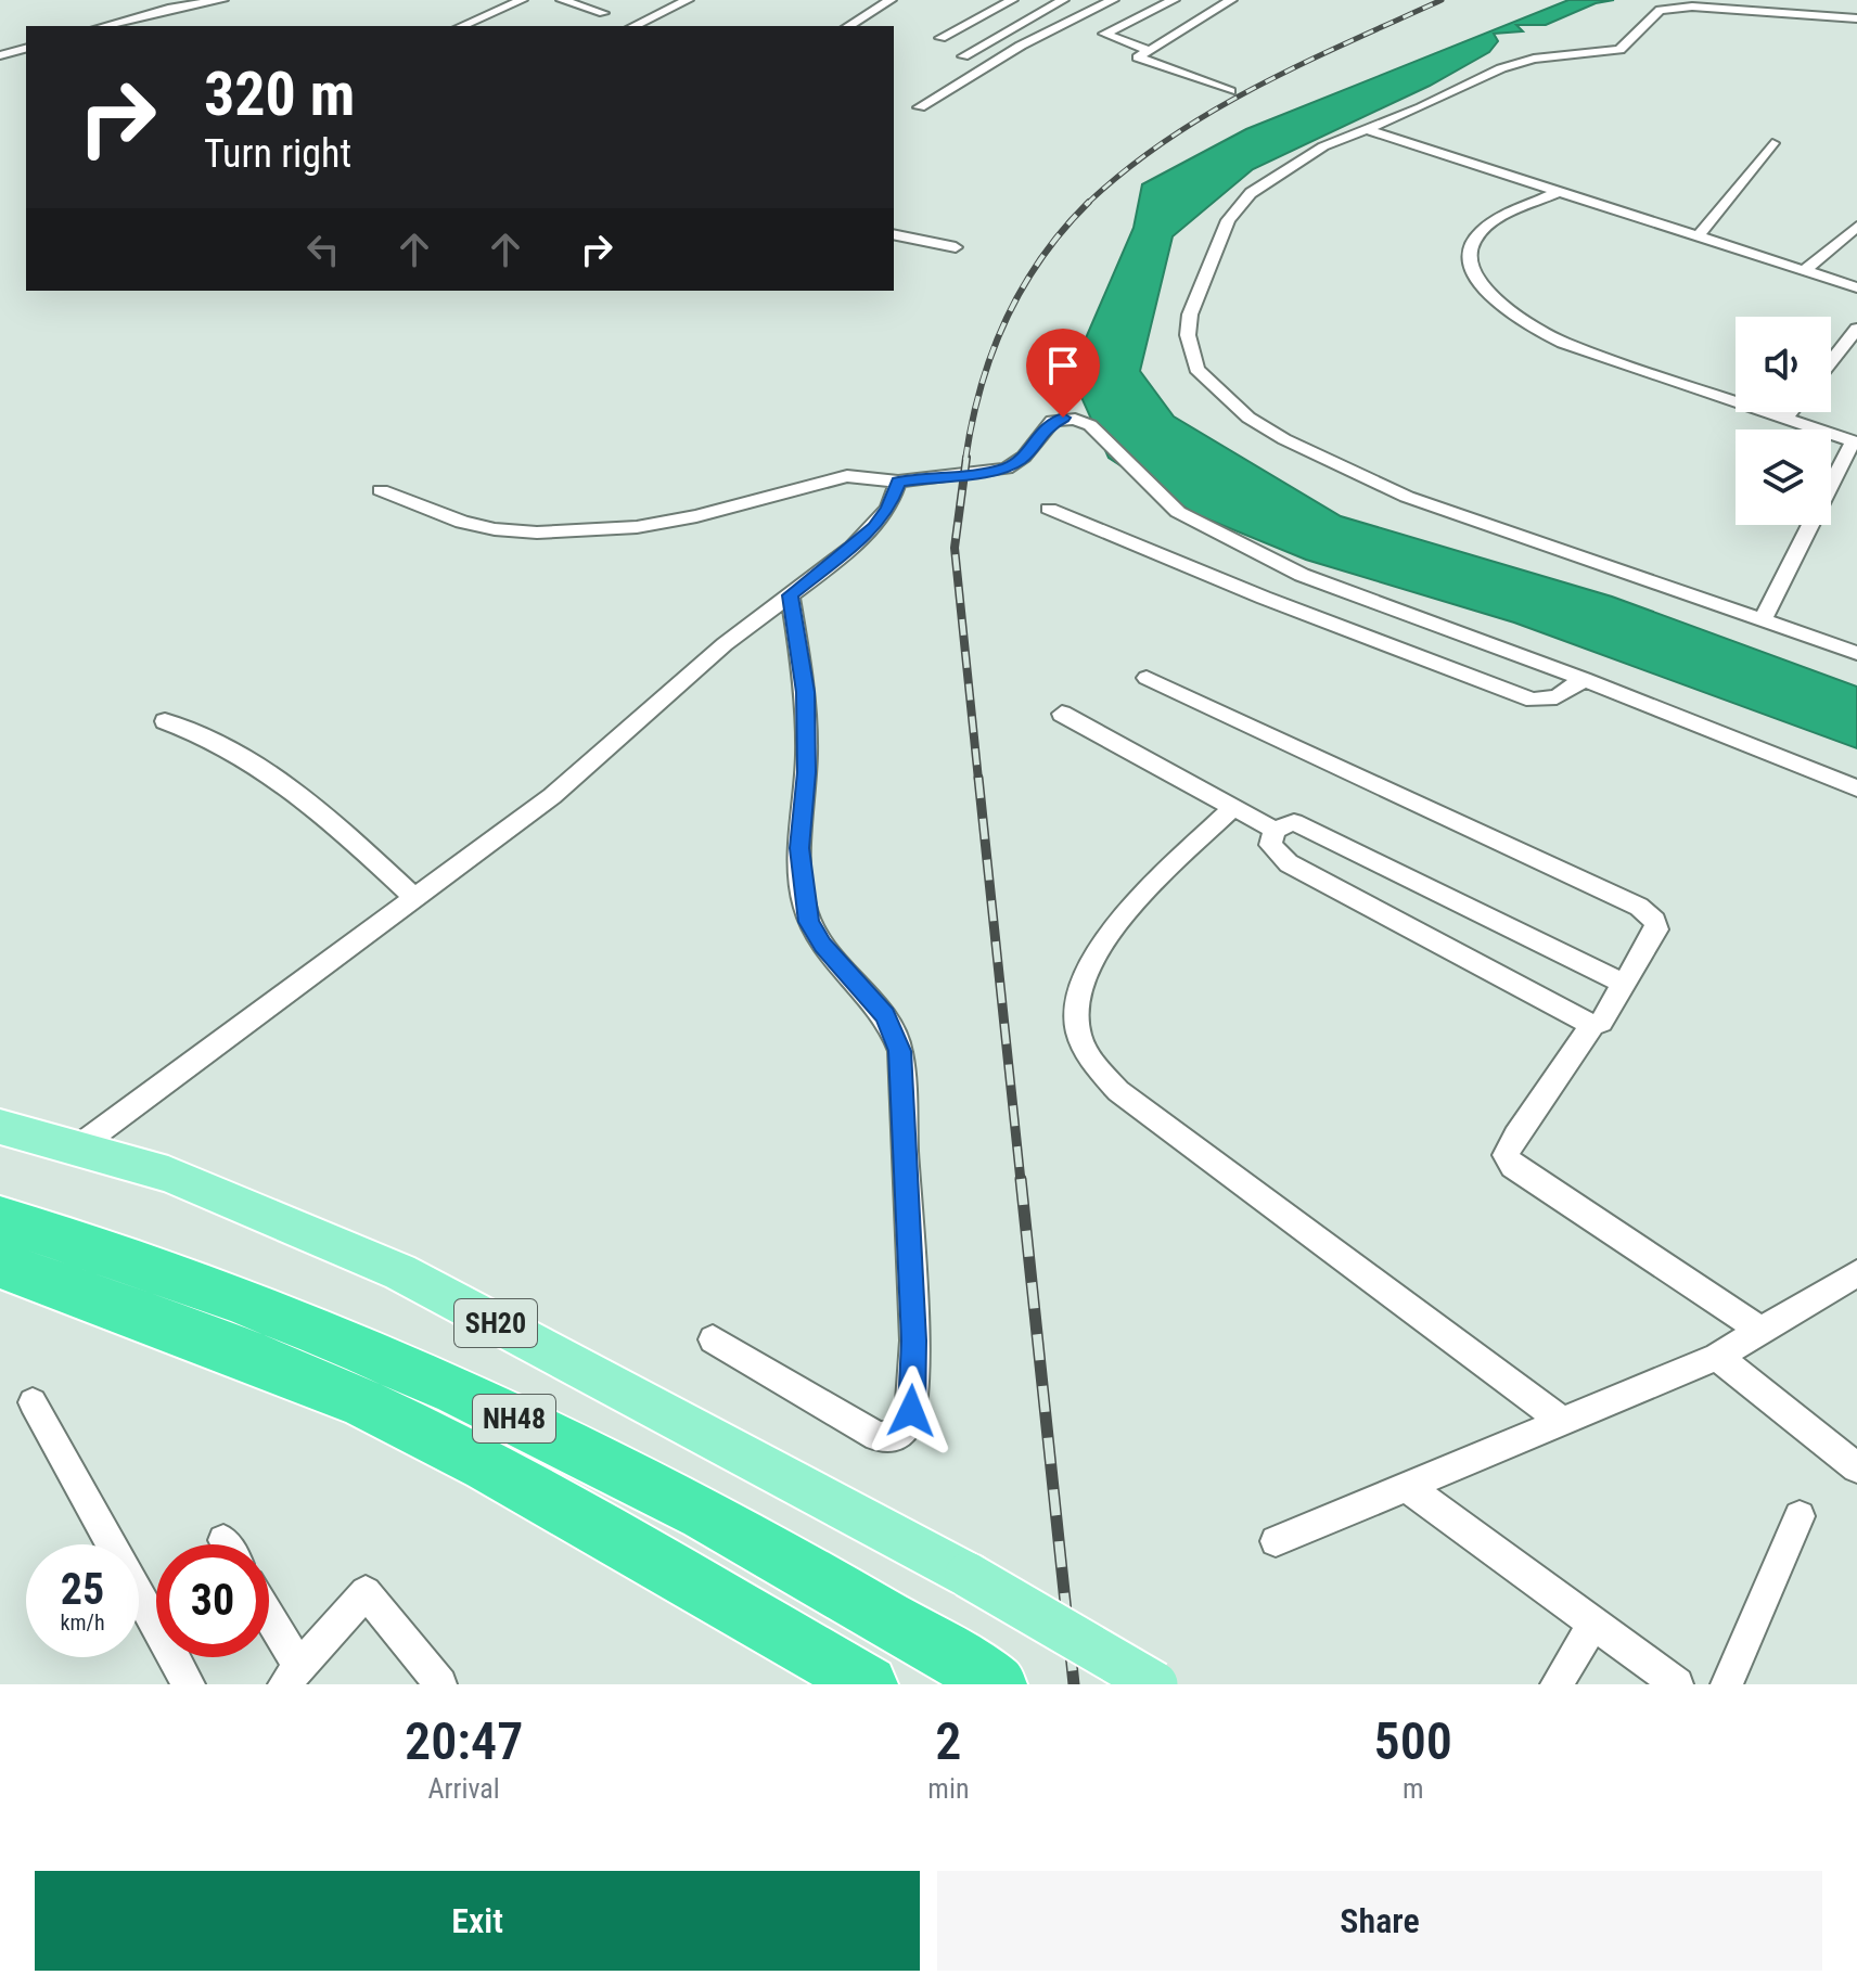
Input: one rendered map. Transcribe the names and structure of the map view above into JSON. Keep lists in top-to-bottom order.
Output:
{
  "streets": {
    "highway": ["NH48"],
    "main road": ["SH20"]
  },
  "page": {
    "turn": ["320 m", "Turn right"],
    "speed": "25 km/h",
    "limit": "30",
    "eta": [
      "20:47",
      "Arrival",
      "2",
      "min",
      "500",
      "m"
    ],
    "buttons": ["Exit", "Share"]
  }
}
